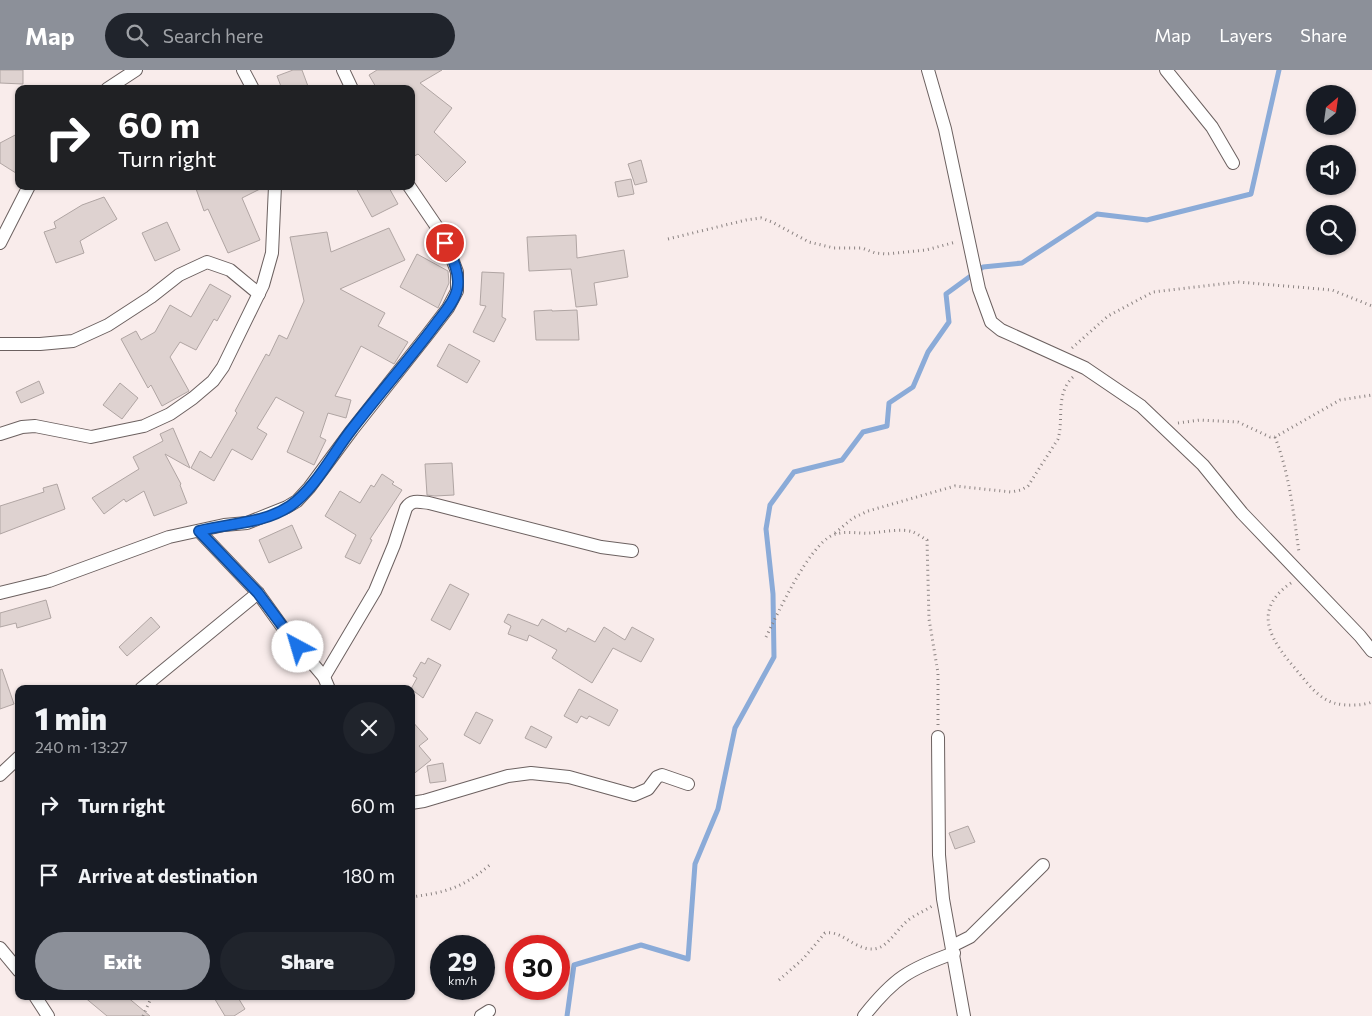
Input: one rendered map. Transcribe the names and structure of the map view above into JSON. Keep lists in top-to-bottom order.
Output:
{
  "north": "top right",
  "page": {
    "header": "Map",
    "search": "Search here",
    "nav": ["Map", "Layers", "Share"],
    "turn": ["60 m", "Turn right"],
    "heading": ["1 min", "240 m · 13:27"],
    "list": [
      {
        "name": "Turn right",
        "value": "60 m"
      },
      {
        "name": "Arrive at destination",
        "value": "180 m"
      }
    ],
    "buttons": ["Exit", "Share"],
    "speed": "29 km/h",
    "limit": "30"
  }
}
